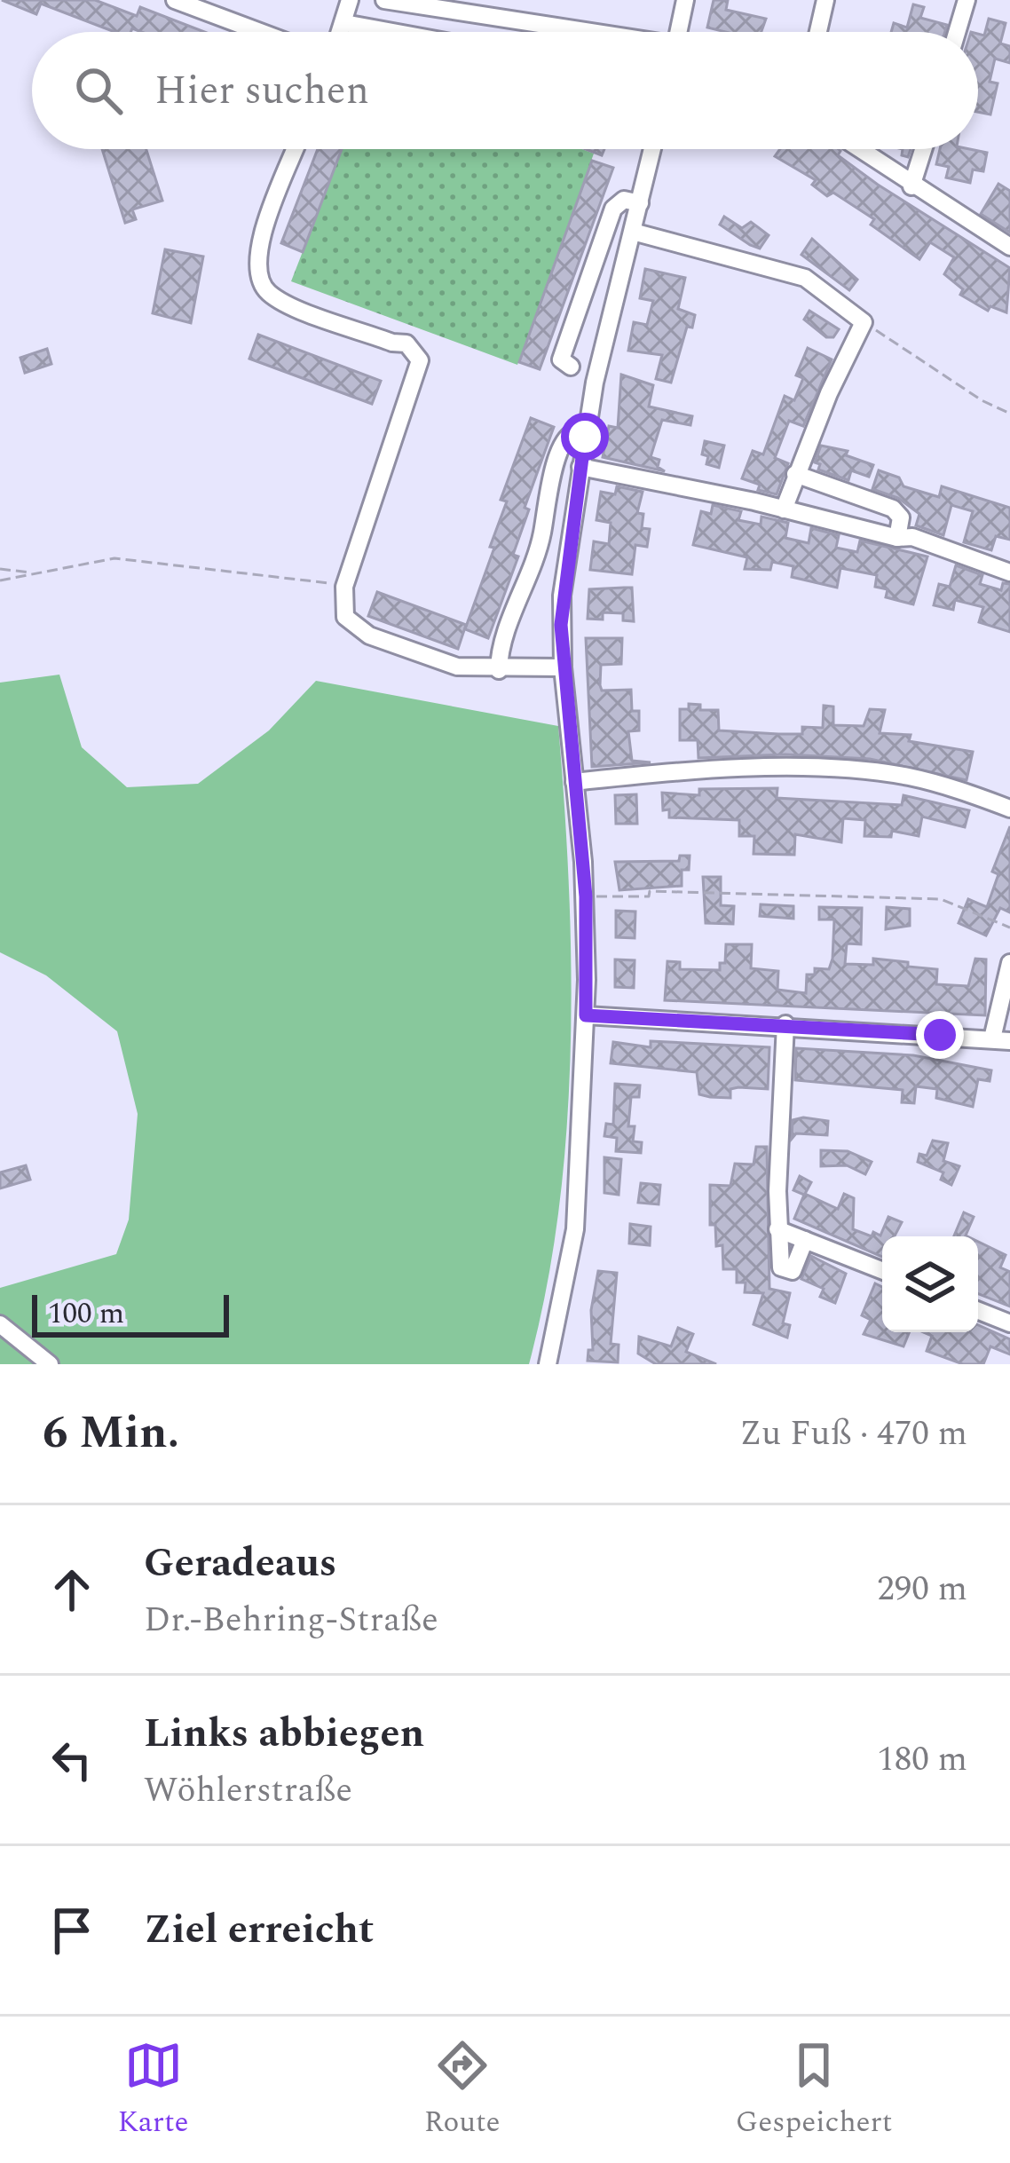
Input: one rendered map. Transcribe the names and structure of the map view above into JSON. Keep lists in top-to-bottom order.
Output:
{
  "scale_bar": "100 m",
  "page": {
    "search": "Hier suchen",
    "scale": "100 m",
    "heading": ["6 Min.", "Zu Fuß · 470 m"],
    "list": [
      ["Geradeaus", "Dr.-Behring-Straße", "290 m"],
      ["Links abbiegen", "Wöhlerstraße", "180 m"],
      "Ziel erreicht"
    ],
    "nav": ["Karte", "Route", "Gespeichert"]
  }
}
